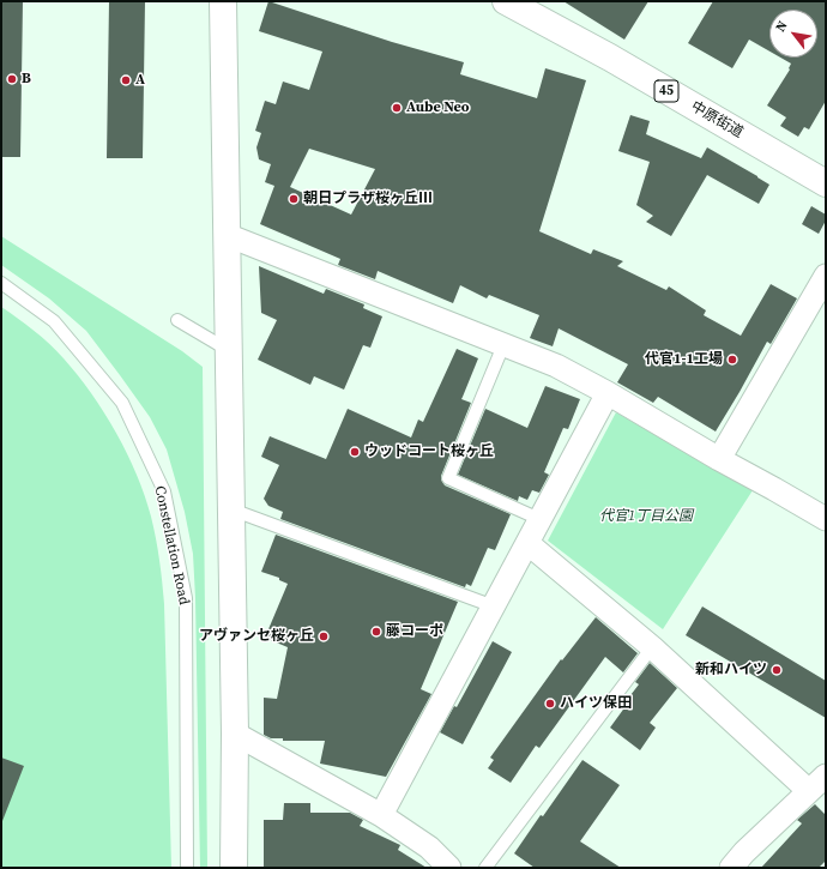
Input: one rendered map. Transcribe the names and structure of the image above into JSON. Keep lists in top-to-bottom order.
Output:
{
  "streets": {
    "street": ["45", "中原街道"],
    "lane": ["Constellation Road"]
  },
  "parks": ["代官1丁目公園"],
  "places": [
    "B",
    "A",
    "Aube Neo",
    "朝日プラザ桜ヶ丘Ⅲ",
    "代官1-1工場",
    "ウッドコート桜ヶ丘",
    "藤コーポ",
    "アヴァンセ桜ヶ丘",
    "新和ハイツ",
    "ハイツ保田"
  ],
  "north": "top left"
}
